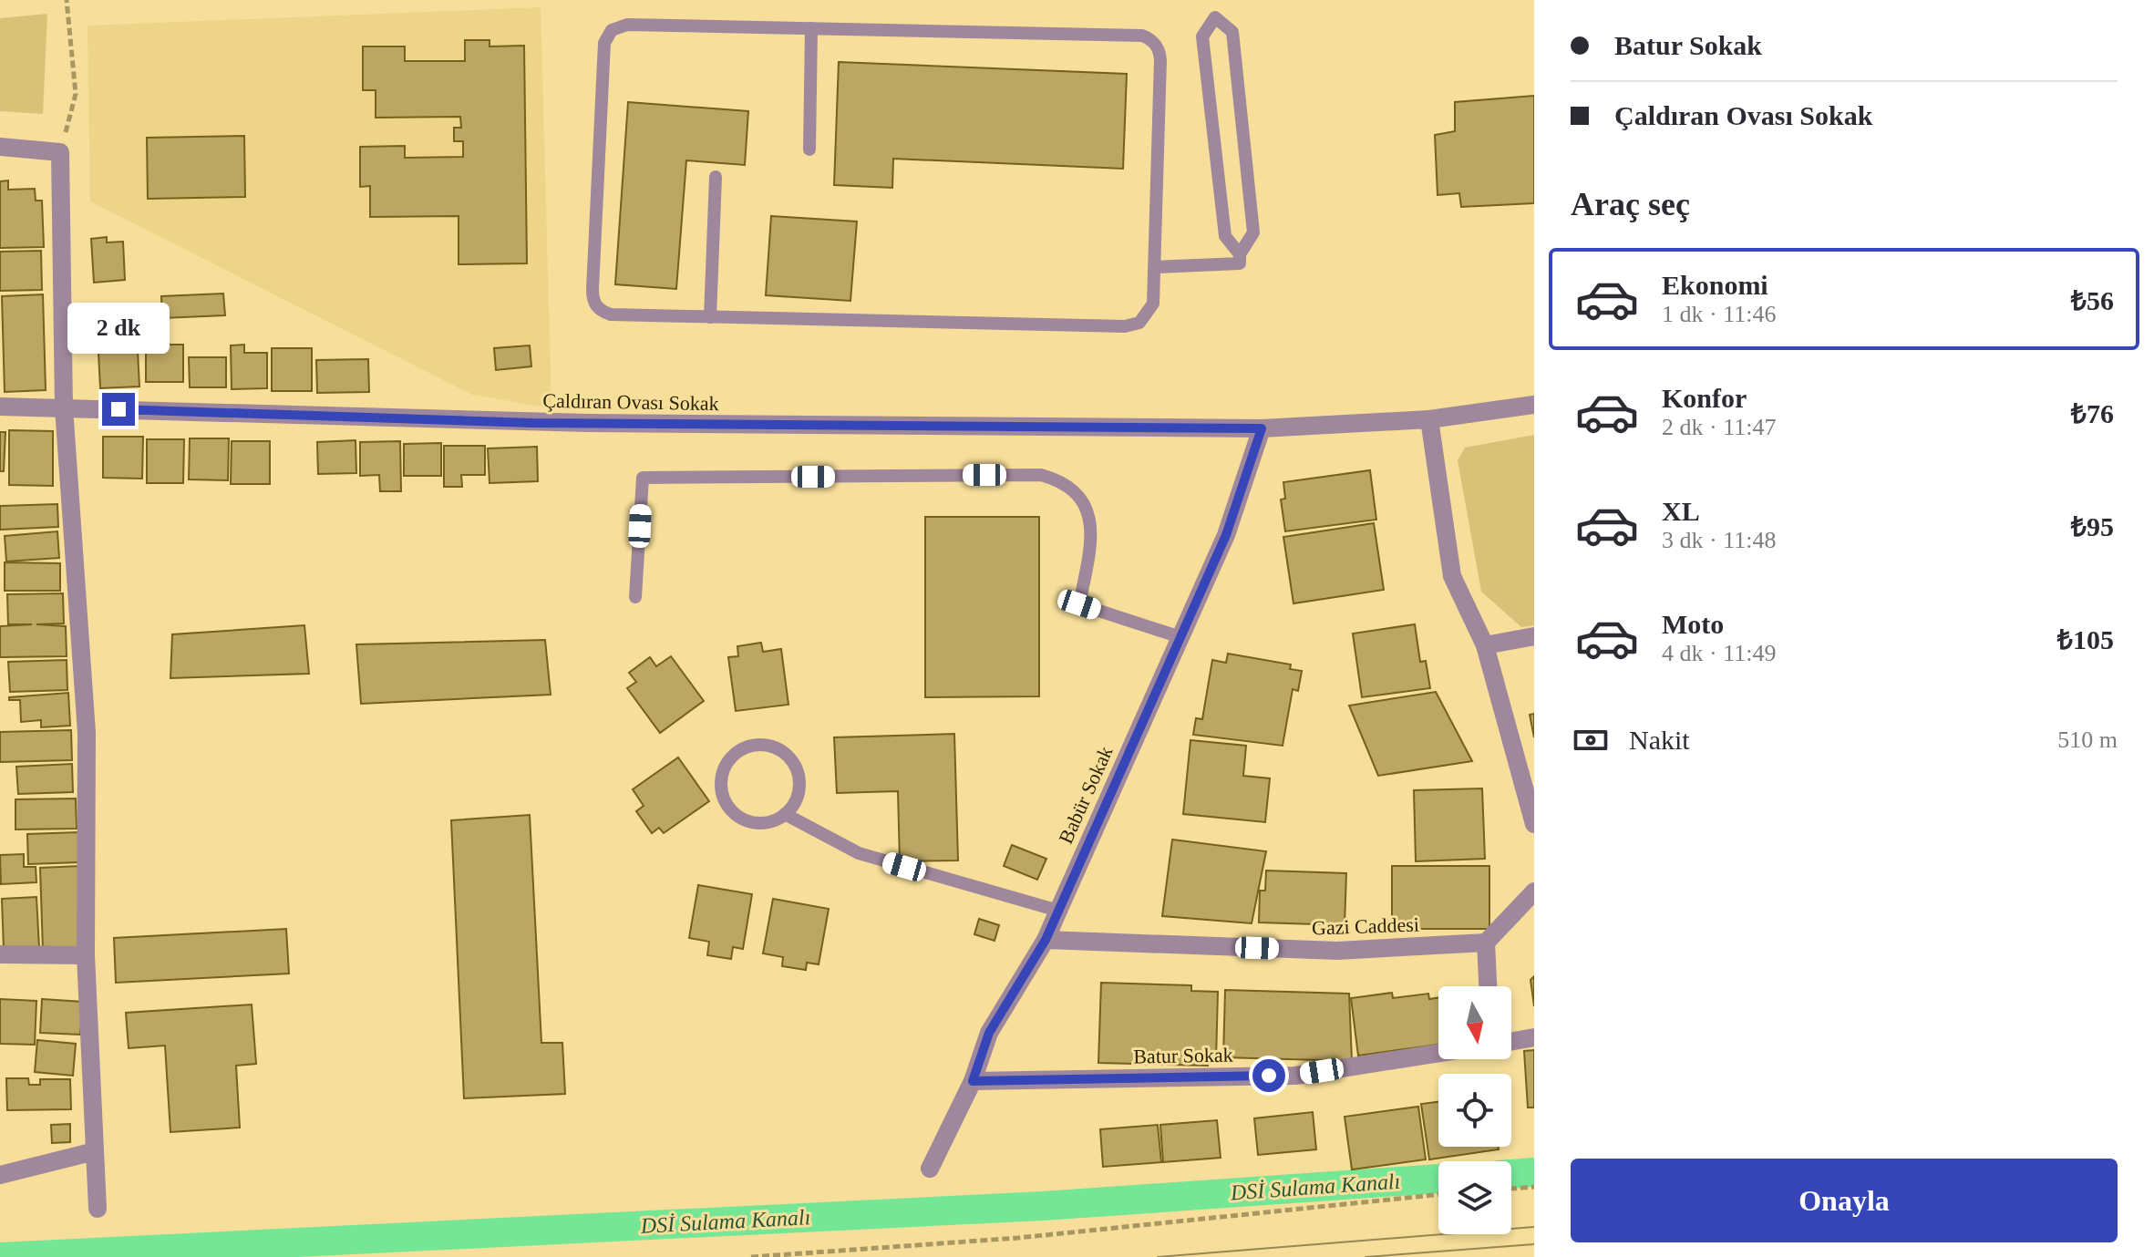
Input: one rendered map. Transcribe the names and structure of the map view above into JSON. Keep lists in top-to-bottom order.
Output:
{
  "streets": {
    "street": [
      "Çaldıran Ovası Sokak",
      "Babür Sokak",
      "Gazi Caddesi",
      "Batur Sokak"
    ]
  },
  "crossings": [
    ["Çaldıran Ovası Sokak", "Babür Sokak"],
    ["Babür Sokak", "Gazi Caddesi"],
    ["Babür Sokak", "Batur Sokak"]
  ],
  "water": ["DSİ Sulama Kanalı"],
  "north": "bottom",
  "page": {
    "banner": ["Batur Sokak", "Çaldıran Ovası Sokak"],
    "heading": "Araç seç",
    "list": [
      {
        "name": "Ekonomi",
        "note": "1 dk · 11:46",
        "value": "₺56"
      },
      {
        "name": "Konfor",
        "note": "2 dk · 11:47",
        "value": "₺76"
      },
      {
        "name": "XL",
        "note": "3 dk · 11:48",
        "value": "₺95"
      },
      {
        "name": "Moto",
        "note": "4 dk · 11:49",
        "value": "₺105"
      }
    ],
    "bubble": "2 dk",
    "pay": ["Nakit", "510 m"],
    "buttons": "Onayla"
  }
}
